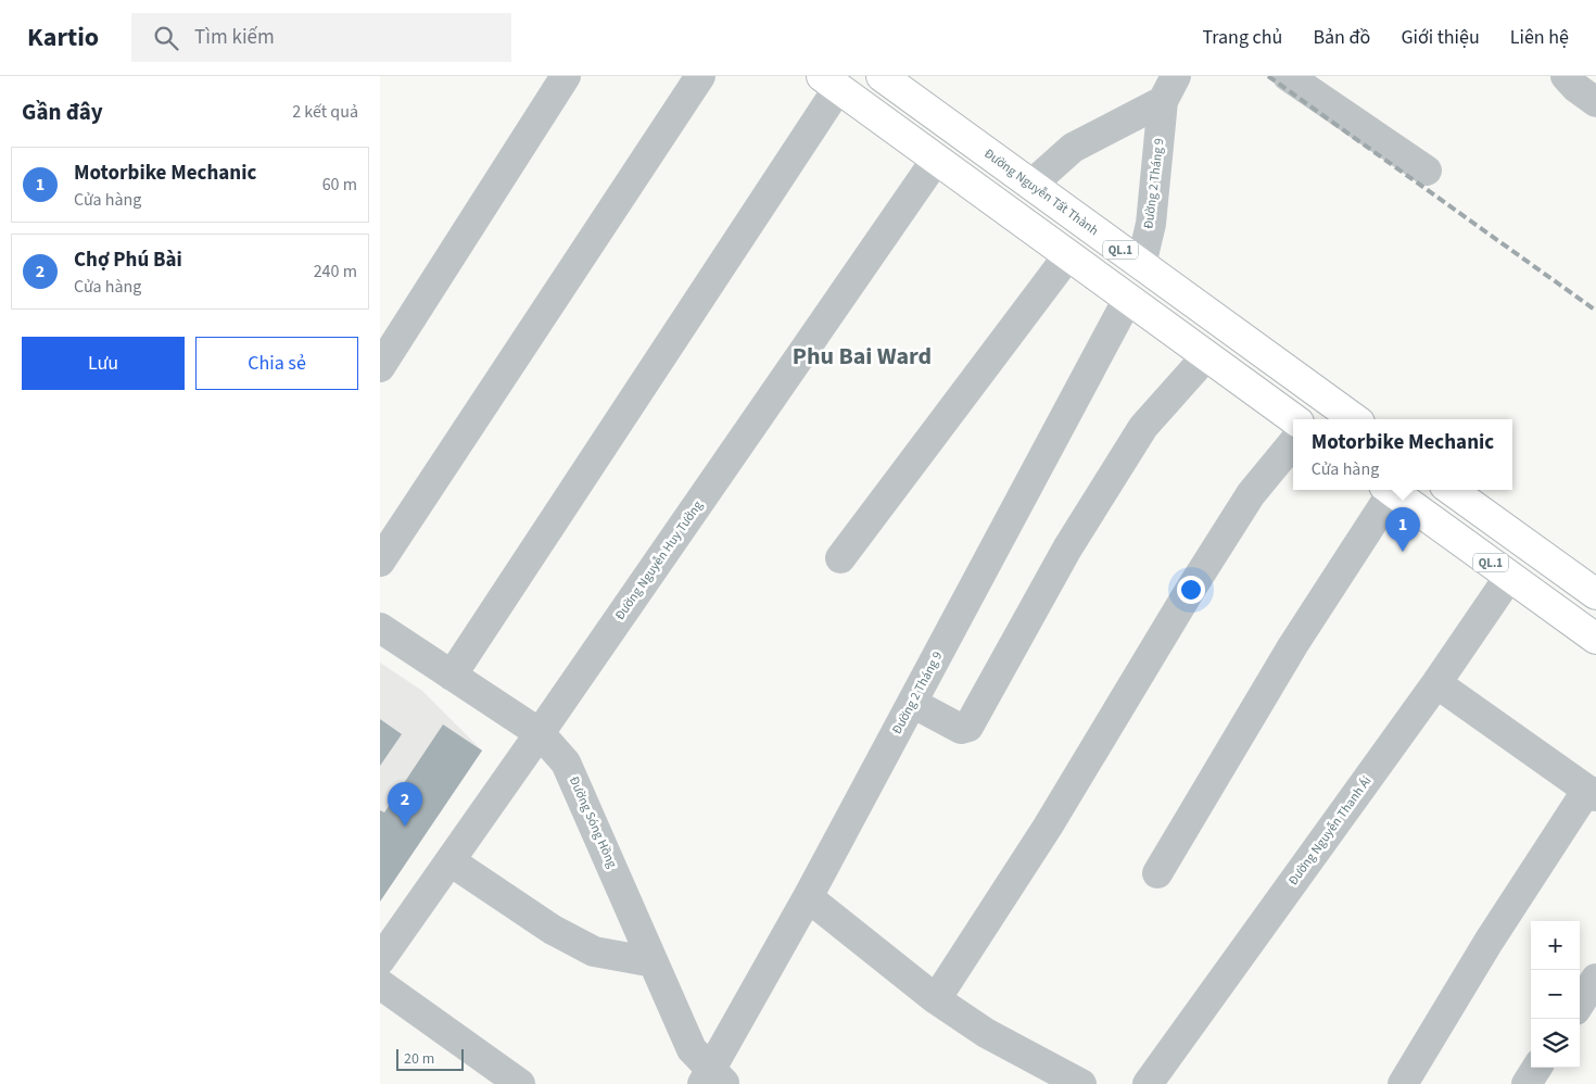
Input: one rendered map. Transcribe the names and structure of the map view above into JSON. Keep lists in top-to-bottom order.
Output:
{
  "streets": {
    "main road": ["Đường Nguyễn Tất Thành", "QL.1"],
    "street": [
      "Đường 2 Tháng 9",
      "Đường Nguyễn Huy Tưởng",
      "Đường Sóng Hồng",
      "Đường Nguyễn Thanh Ái"
    ]
  },
  "crossings": [
    ["Đường 2 Tháng 9", "Đường Nguyễn Tất Thành"],
    ["Đường 2 Tháng 9", "QL.1"],
    ["Đường 2 Tháng 9", "Đường Sóng Hồng"],
    ["QL.1", "Đường Nguyễn Huy Tưởng"],
    ["QL.1", "Đường Nguyễn Thanh Ái"],
    ["Đường Nguyễn Huy Tưởng", "Đường Sóng Hồng"]
  ],
  "districts": ["Phu Bai Ward"],
  "scale_bar": "20 m",
  "page": {
    "header": "Kartio",
    "search": "Tìm kiếm",
    "nav": [
      "Trang chủ",
      "Bản đồ",
      "Giới thiệu",
      "Liên hệ"
    ],
    "heading": ["Gần đây", "2 kết quả"],
    "list": [
      {
        "mark": "1",
        "name": "Motorbike Mechanic",
        "note": "Cửa hàng",
        "value": "60 m"
      },
      {
        "mark": "2",
        "name": "Chợ Phú Bài",
        "note": "Cửa hàng",
        "value": "240 m"
      }
    ],
    "buttons": ["Lưu", "Chia sẻ"],
    "popup": ["Motorbike Mechanic", "Cửa hàng"],
    "pins": ["1", "2"],
    "map_buttons": ["+", "−"],
    "scale": "20 m"
  }
}
